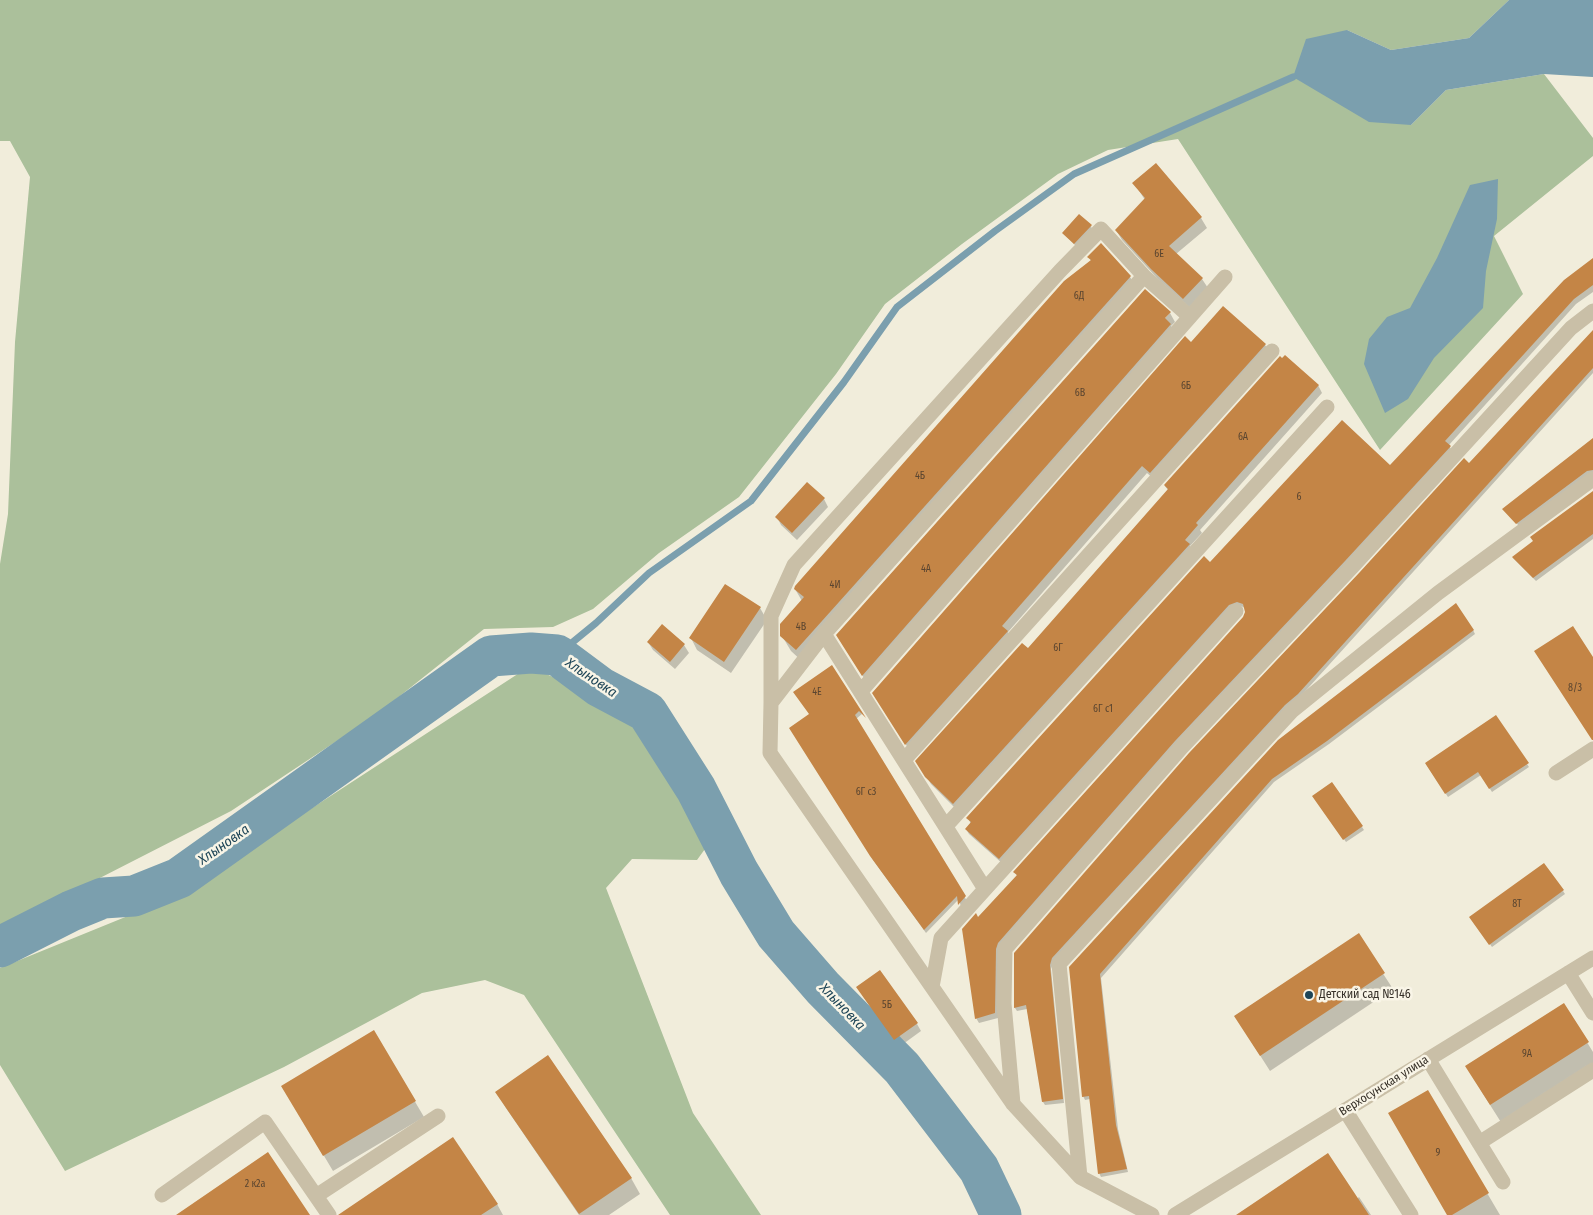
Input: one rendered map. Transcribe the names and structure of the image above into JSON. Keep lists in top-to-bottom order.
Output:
{
  "streets": {
    "street": ["Верхосунская улица"]
  },
  "water": ["Хлыновка"],
  "places": ["Детский сад №146"],
  "house_numbers": [
    "6Е",
    "6Д",
    "6Б",
    "6В",
    "6А",
    "4Б",
    "6",
    "4А",
    "4И",
    "4В",
    "6Г",
    "8/3",
    "4Е",
    "6Г с1",
    "6Г с3",
    "8Т",
    "5Б",
    "9А",
    "9",
    "2 к2а"
  ]
}
